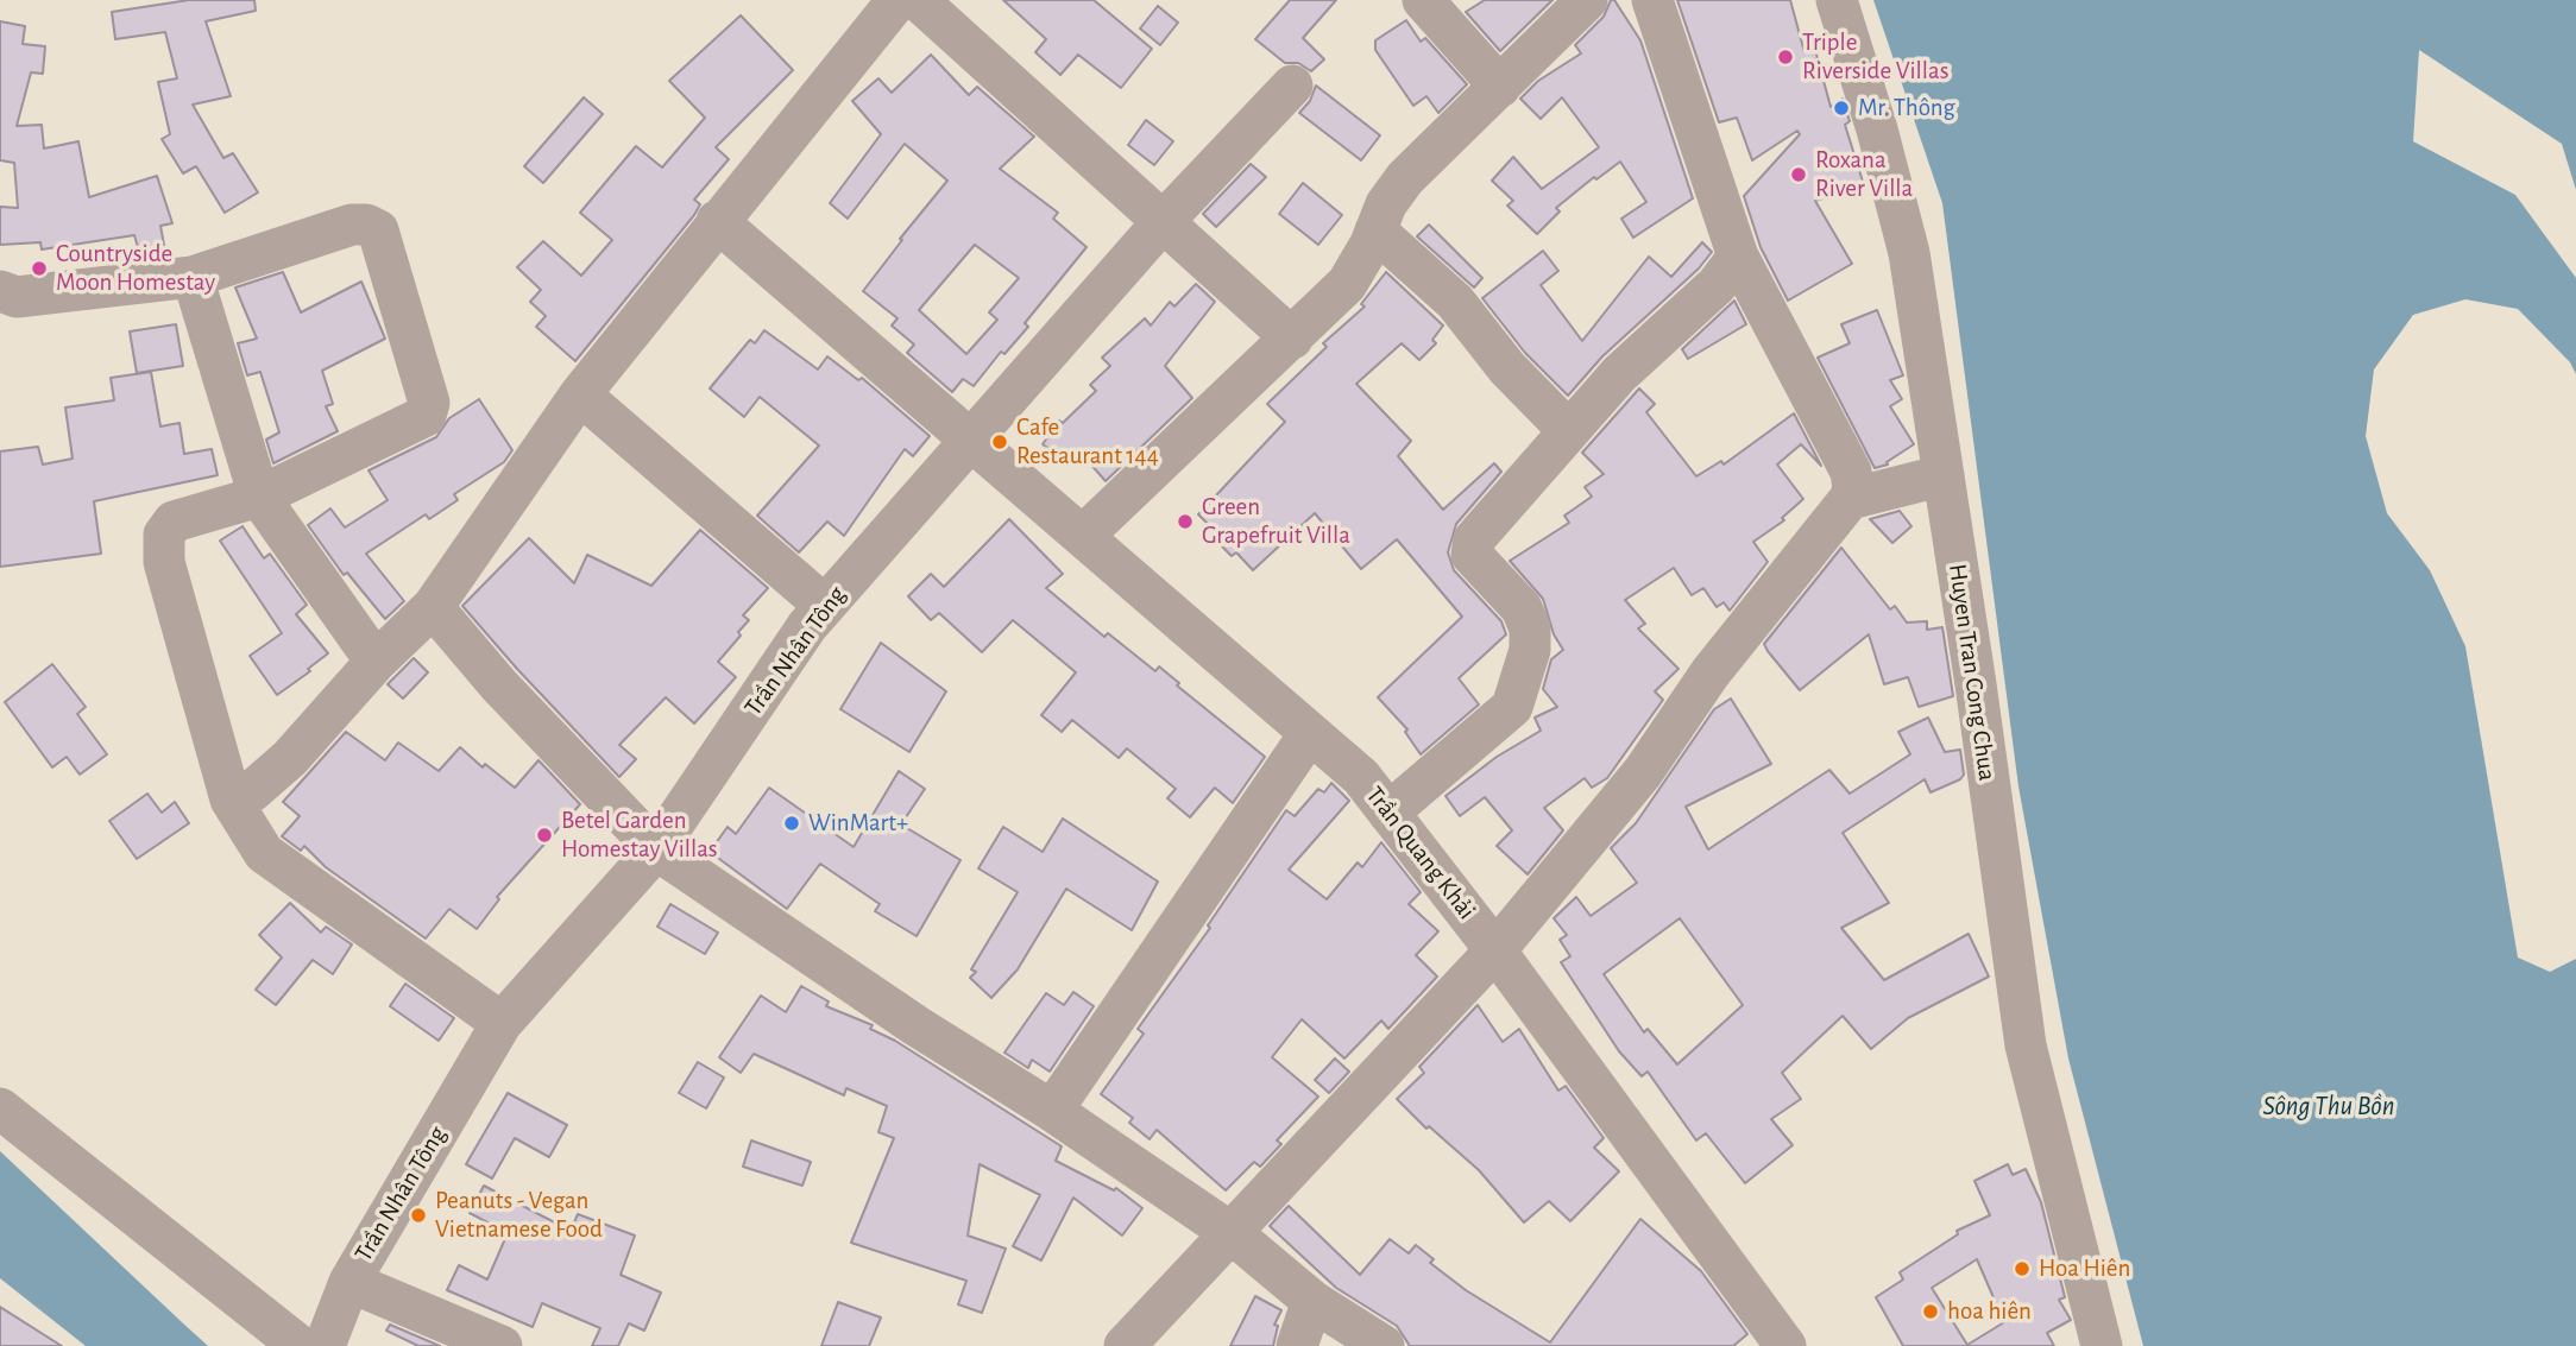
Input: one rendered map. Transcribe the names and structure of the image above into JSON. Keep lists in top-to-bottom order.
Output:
{
  "streets": {
    "street": ["Trần Nhân Tông", "Huyen Tran Cong Chua", "Trần Quang Khải"]
  },
  "crossings": [
    ["Trần Nhân Tông", "Trần Quang Khải"]
  ],
  "water": ["Sông Thu Bồn"],
  "places": [
    "Triple Riverside Villas",
    "Mr. Thông",
    "Roxana River Villa",
    "Countryside Moon Homestay",
    "Cafe Restaurant 144",
    "Green Grapefruit Villa",
    "WinMart+",
    "Betel Garden Homestay Villas",
    "Peanuts - Vegan Vietnamese Food",
    "Hoa Hiên",
    "hoa hiên"
  ]
}
